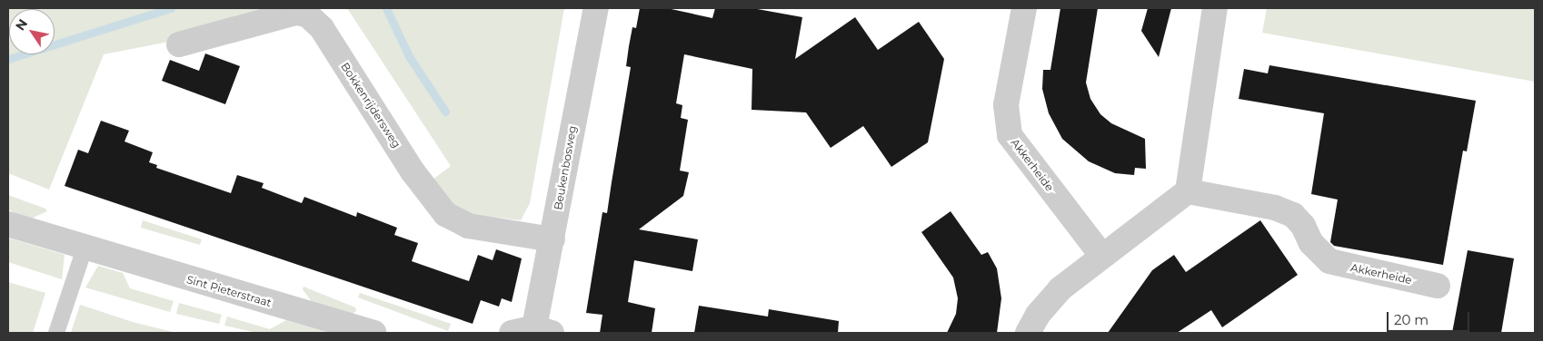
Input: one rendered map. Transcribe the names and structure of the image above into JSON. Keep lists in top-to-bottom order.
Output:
{
  "streets": {
    "street": [
      "Bokkenrijdersweg",
      "Akkerheide",
      "Beukenbosweg",
      "Sint Pieterstraat"
    ]
  },
  "crossings": [
    ["Bokkenrijdersweg", "Beukenbosweg"]
  ],
  "scale_bar": "20 m",
  "north": "top left"
}
